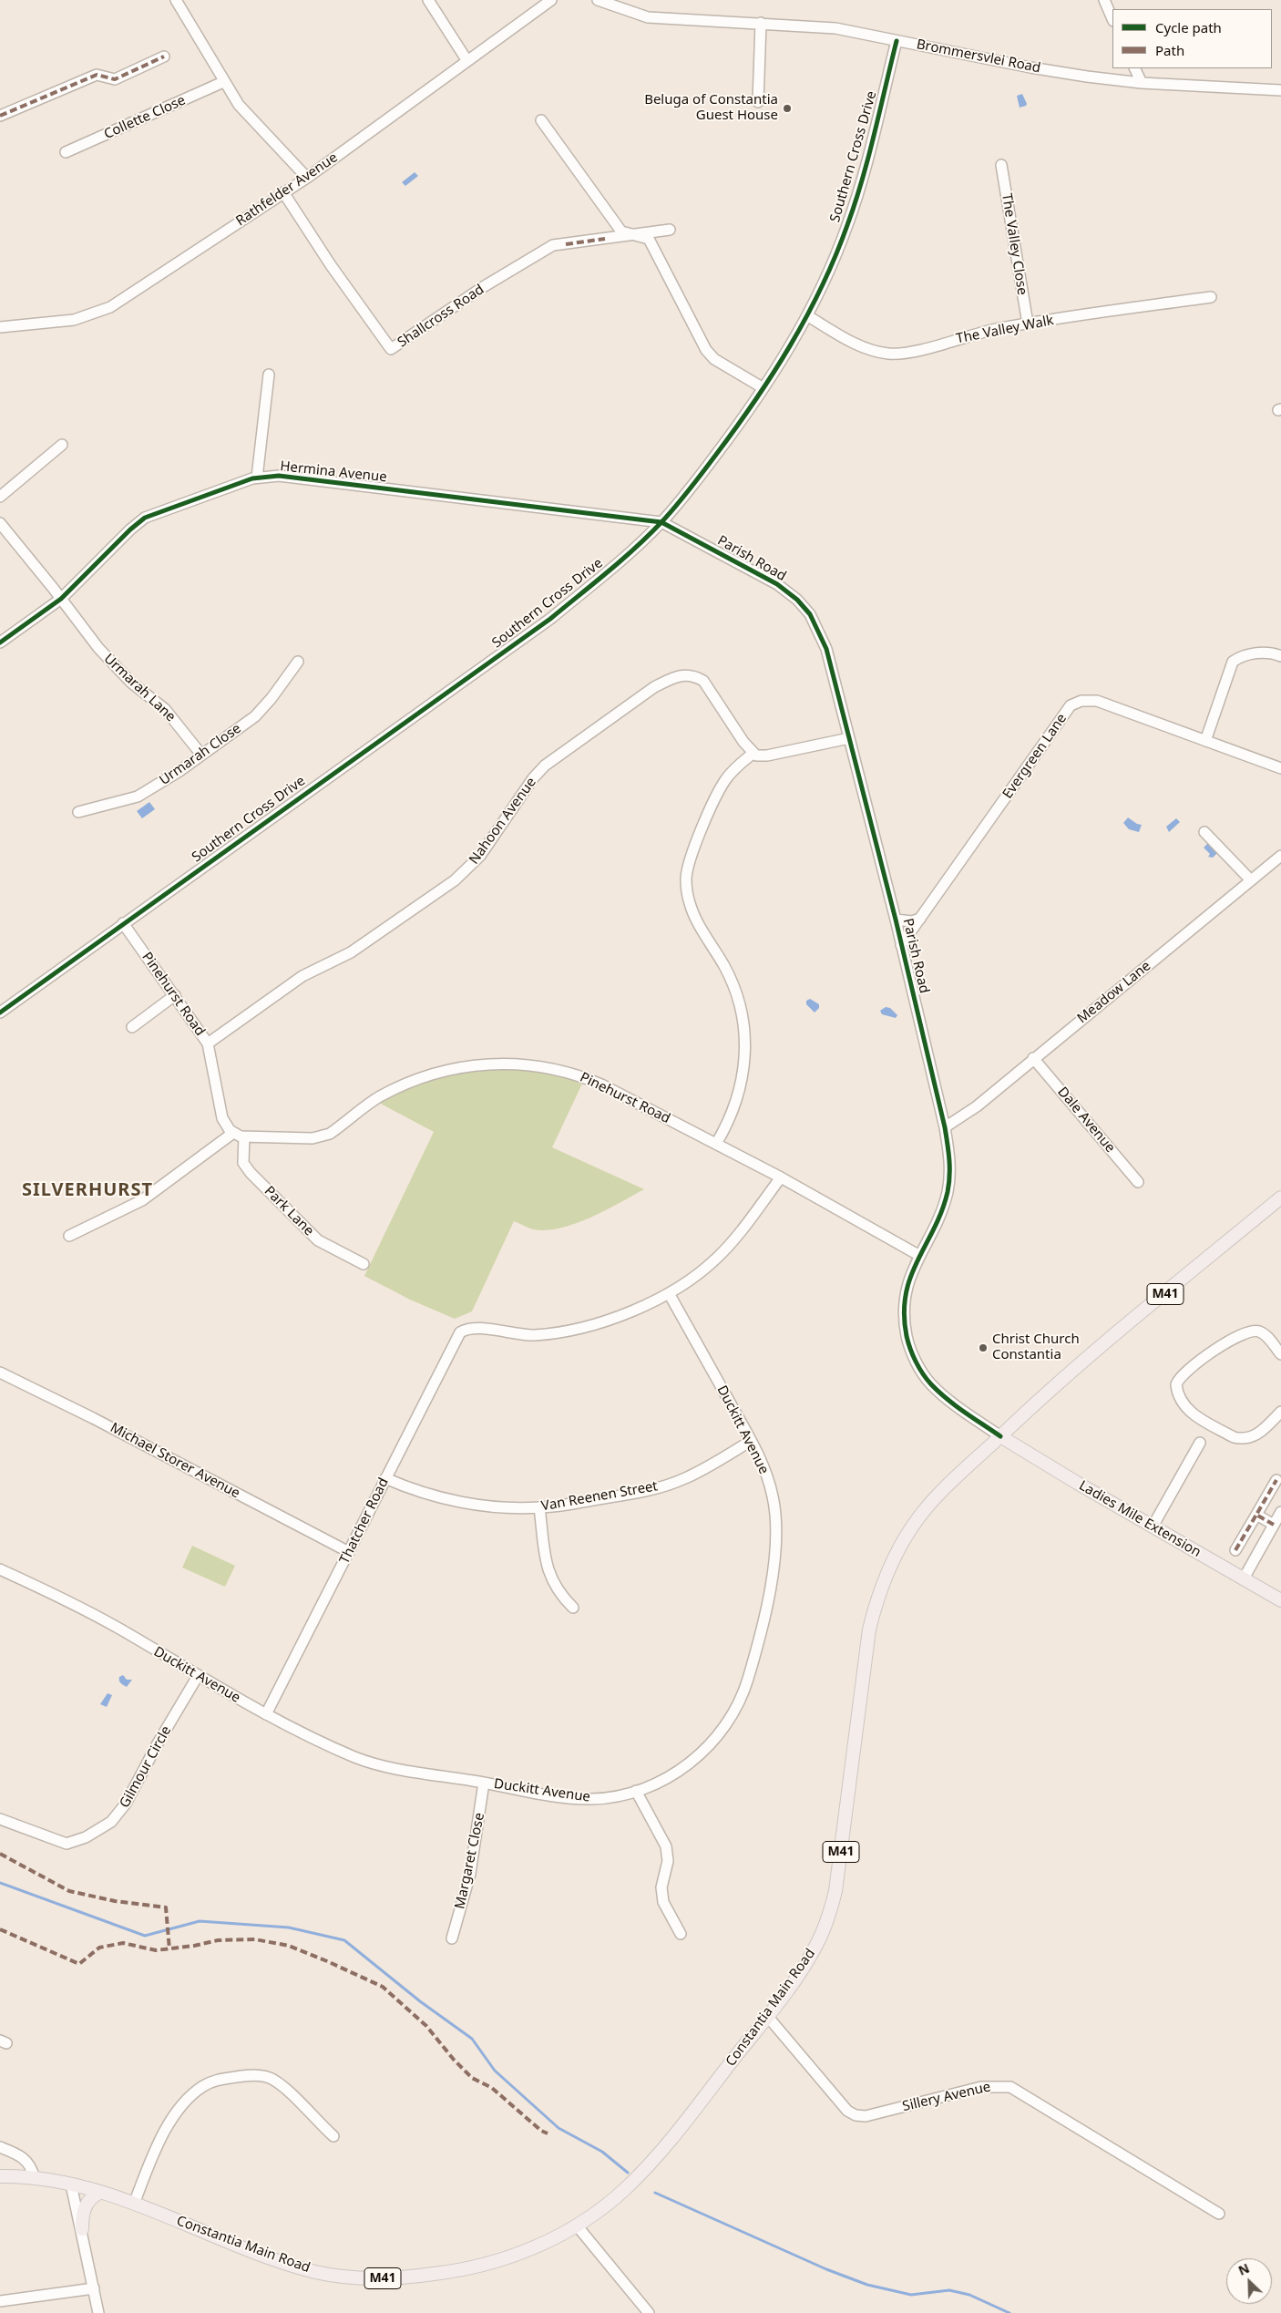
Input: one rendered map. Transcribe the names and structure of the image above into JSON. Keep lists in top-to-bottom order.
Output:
{
  "streets": {
    "main road": ["M41", "Ladies Mile Extension", "Constantia Main Road"],
    "street": [
      "Brommersvlei Road",
      "Collette Close",
      "Southern Cross Drive",
      "Rathfelder Avenue",
      "The Valley Close",
      "Shallcross Road",
      "The Valley Walk",
      "Hermina Avenue",
      "Parish Road",
      "Urmarah Lane",
      "Urmarah Close",
      "Evergreen Lane",
      "Nahoon Avenue",
      "Meadow Lane",
      "Pinehurst Road",
      "Dale Avenue",
      "Park Lane",
      "Duckitt Avenue",
      "Michael Storer Avenue",
      "Van Reenen Street",
      "Thatcher Road",
      "Gilmour Circle",
      "Margaret Close",
      "Sillery Avenue"
    ]
  },
  "crossings": [
    ["Brommersvlei Road", "Southern Cross Drive"],
    ["Southern Cross Drive", "The Valley Walk"],
    ["Southern Cross Drive", "Hermina Avenue"],
    ["Southern Cross Drive", "Parish Road"],
    ["Southern Cross Drive", "Pinehurst Road"],
    ["Rathfelder Avenue", "Shallcross Road"],
    ["The Valley Close", "The Valley Walk"],
    ["Hermina Avenue", "Parish Road"],
    ["Hermina Avenue", "Urmarah Lane"],
    ["Parish Road", "Evergreen Lane"],
    ["Parish Road", "Meadow Lane"],
    ["Parish Road", "Pinehurst Road"],
    ["Parish Road", "Ladies Mile Extension"],
    ["Parish Road", "Constantia Main Road"],
    ["Urmarah Lane", "Urmarah Close"],
    ["Nahoon Avenue", "Pinehurst Road"],
    ["Meadow Lane", "Dale Avenue"],
    ["Pinehurst Road", "Park Lane"],
    ["Duckitt Avenue", "Van Reenen Street"],
    ["Duckitt Avenue", "Thatcher Road"],
    ["Duckitt Avenue", "Gilmour Circle"],
    ["Duckitt Avenue", "Margaret Close"],
    ["Michael Storer Avenue", "Thatcher Road"],
    ["Van Reenen Street", "Thatcher Road"],
    ["Ladies Mile Extension", "Constantia Main Road"],
    ["Constantia Main Road", "Sillery Avenue"]
  ],
  "districts": ["SILVERHURST"],
  "places": ["Beluga of Constantia Guest House", "Christ Church Constantia"],
  "legend": ["Cycle path", "Path"],
  "north": "top left"
}
